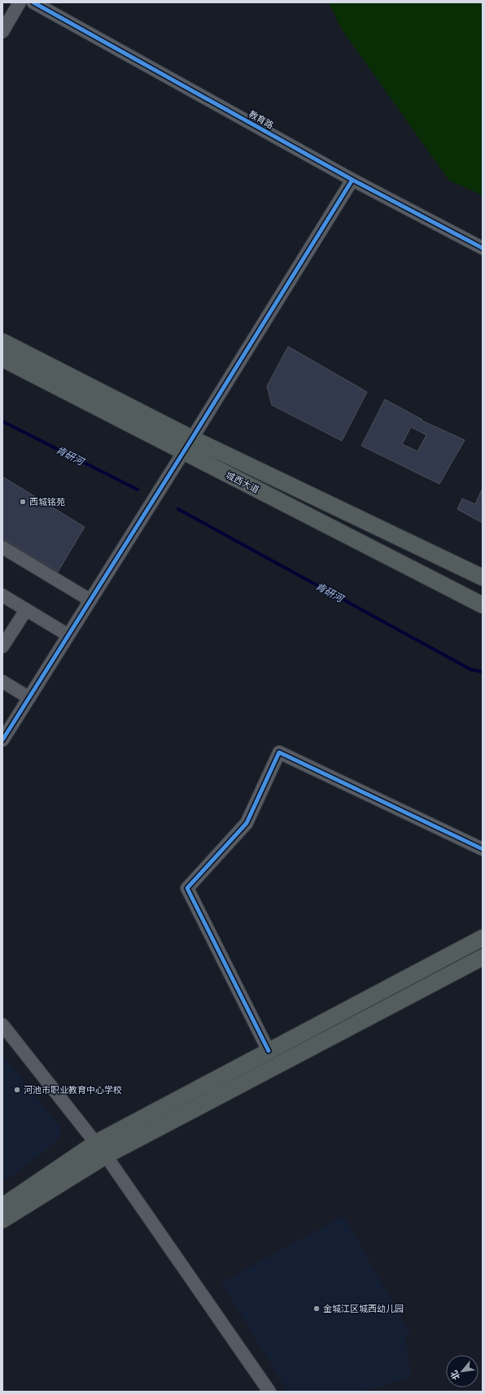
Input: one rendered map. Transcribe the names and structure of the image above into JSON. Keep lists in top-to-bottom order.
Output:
{
  "streets": {
    "main road": ["城西大道"],
    "street": ["教育路"]
  },
  "water": ["肯研河"],
  "places": ["西城铭苑", "河池市职业教育中心学校", "金城江区城西幼儿园"],
  "north": "bottom left"
}
